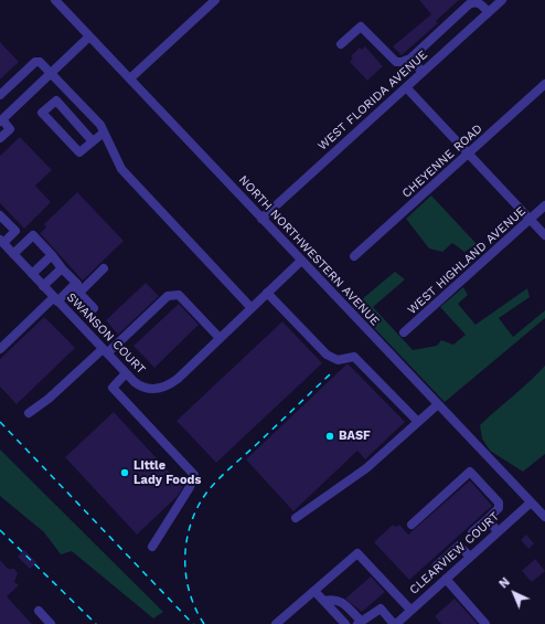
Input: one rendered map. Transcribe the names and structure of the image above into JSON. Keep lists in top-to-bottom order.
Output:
{
  "streets": {
    "street": [
      "WEST FLORIDA AVENUE",
      "CHEYENNE ROAD",
      "NORTH NORTHWESTERN AVENUE",
      "WEST HIGHLAND AVENUE",
      "SWANSON COURT",
      "CLEARVIEW COURT"
    ]
  },
  "crossings": [
    ["WEST FLORIDA AVENUE", "NORTH NORTHWESTERN AVENUE"],
    ["NORTH NORTHWESTERN AVENUE", "SWANSON COURT"],
    ["NORTH NORTHWESTERN AVENUE", "CLEARVIEW COURT"]
  ],
  "places": ["BASF", "Little Lady Foods"],
  "north": "top left"
}
